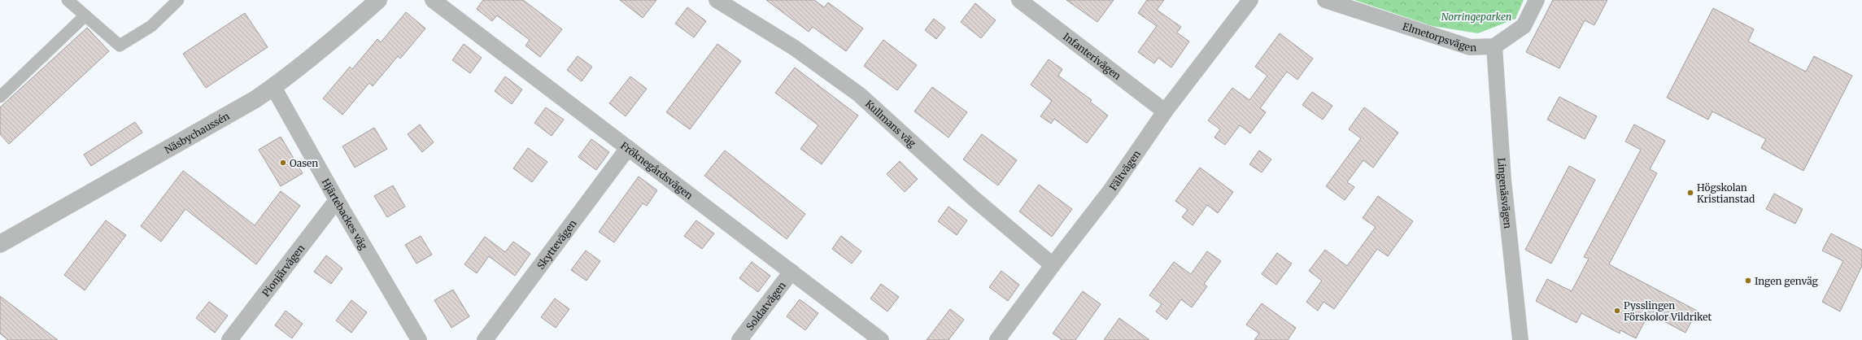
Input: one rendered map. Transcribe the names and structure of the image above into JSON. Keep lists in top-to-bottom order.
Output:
{
  "streets": {
    "street": [
      "Elmetorpsvägen",
      "Infanterivägen",
      "Kullmans väg",
      "Näsbychaussén",
      "Fröknegårdsvägen",
      "Fältvägen",
      "Lingenäsvägen",
      "Hjärtebackes väg",
      "Skyttevägen",
      "Pionjärvägen",
      "Soldatvägen"
    ]
  },
  "crossings": [
    ["Elmetorpsvägen", "Lingenäsvägen"],
    ["Infanterivägen", "Fältvägen"],
    ["Kullmans väg", "Fältvägen"],
    ["Näsbychaussén", "Hjärtebackes väg"],
    ["Fröknegårdsvägen", "Skyttevägen"],
    ["Fröknegårdsvägen", "Soldatvägen"],
    ["Hjärtebackes väg", "Pionjärvägen"]
  ],
  "parks": ["Norringeparken"],
  "places": [
    "Oasen",
    "Högskolan Kristianstad",
    "Ingen genväg",
    "Pysslingen Förskolor Vildriket"
  ]
}
